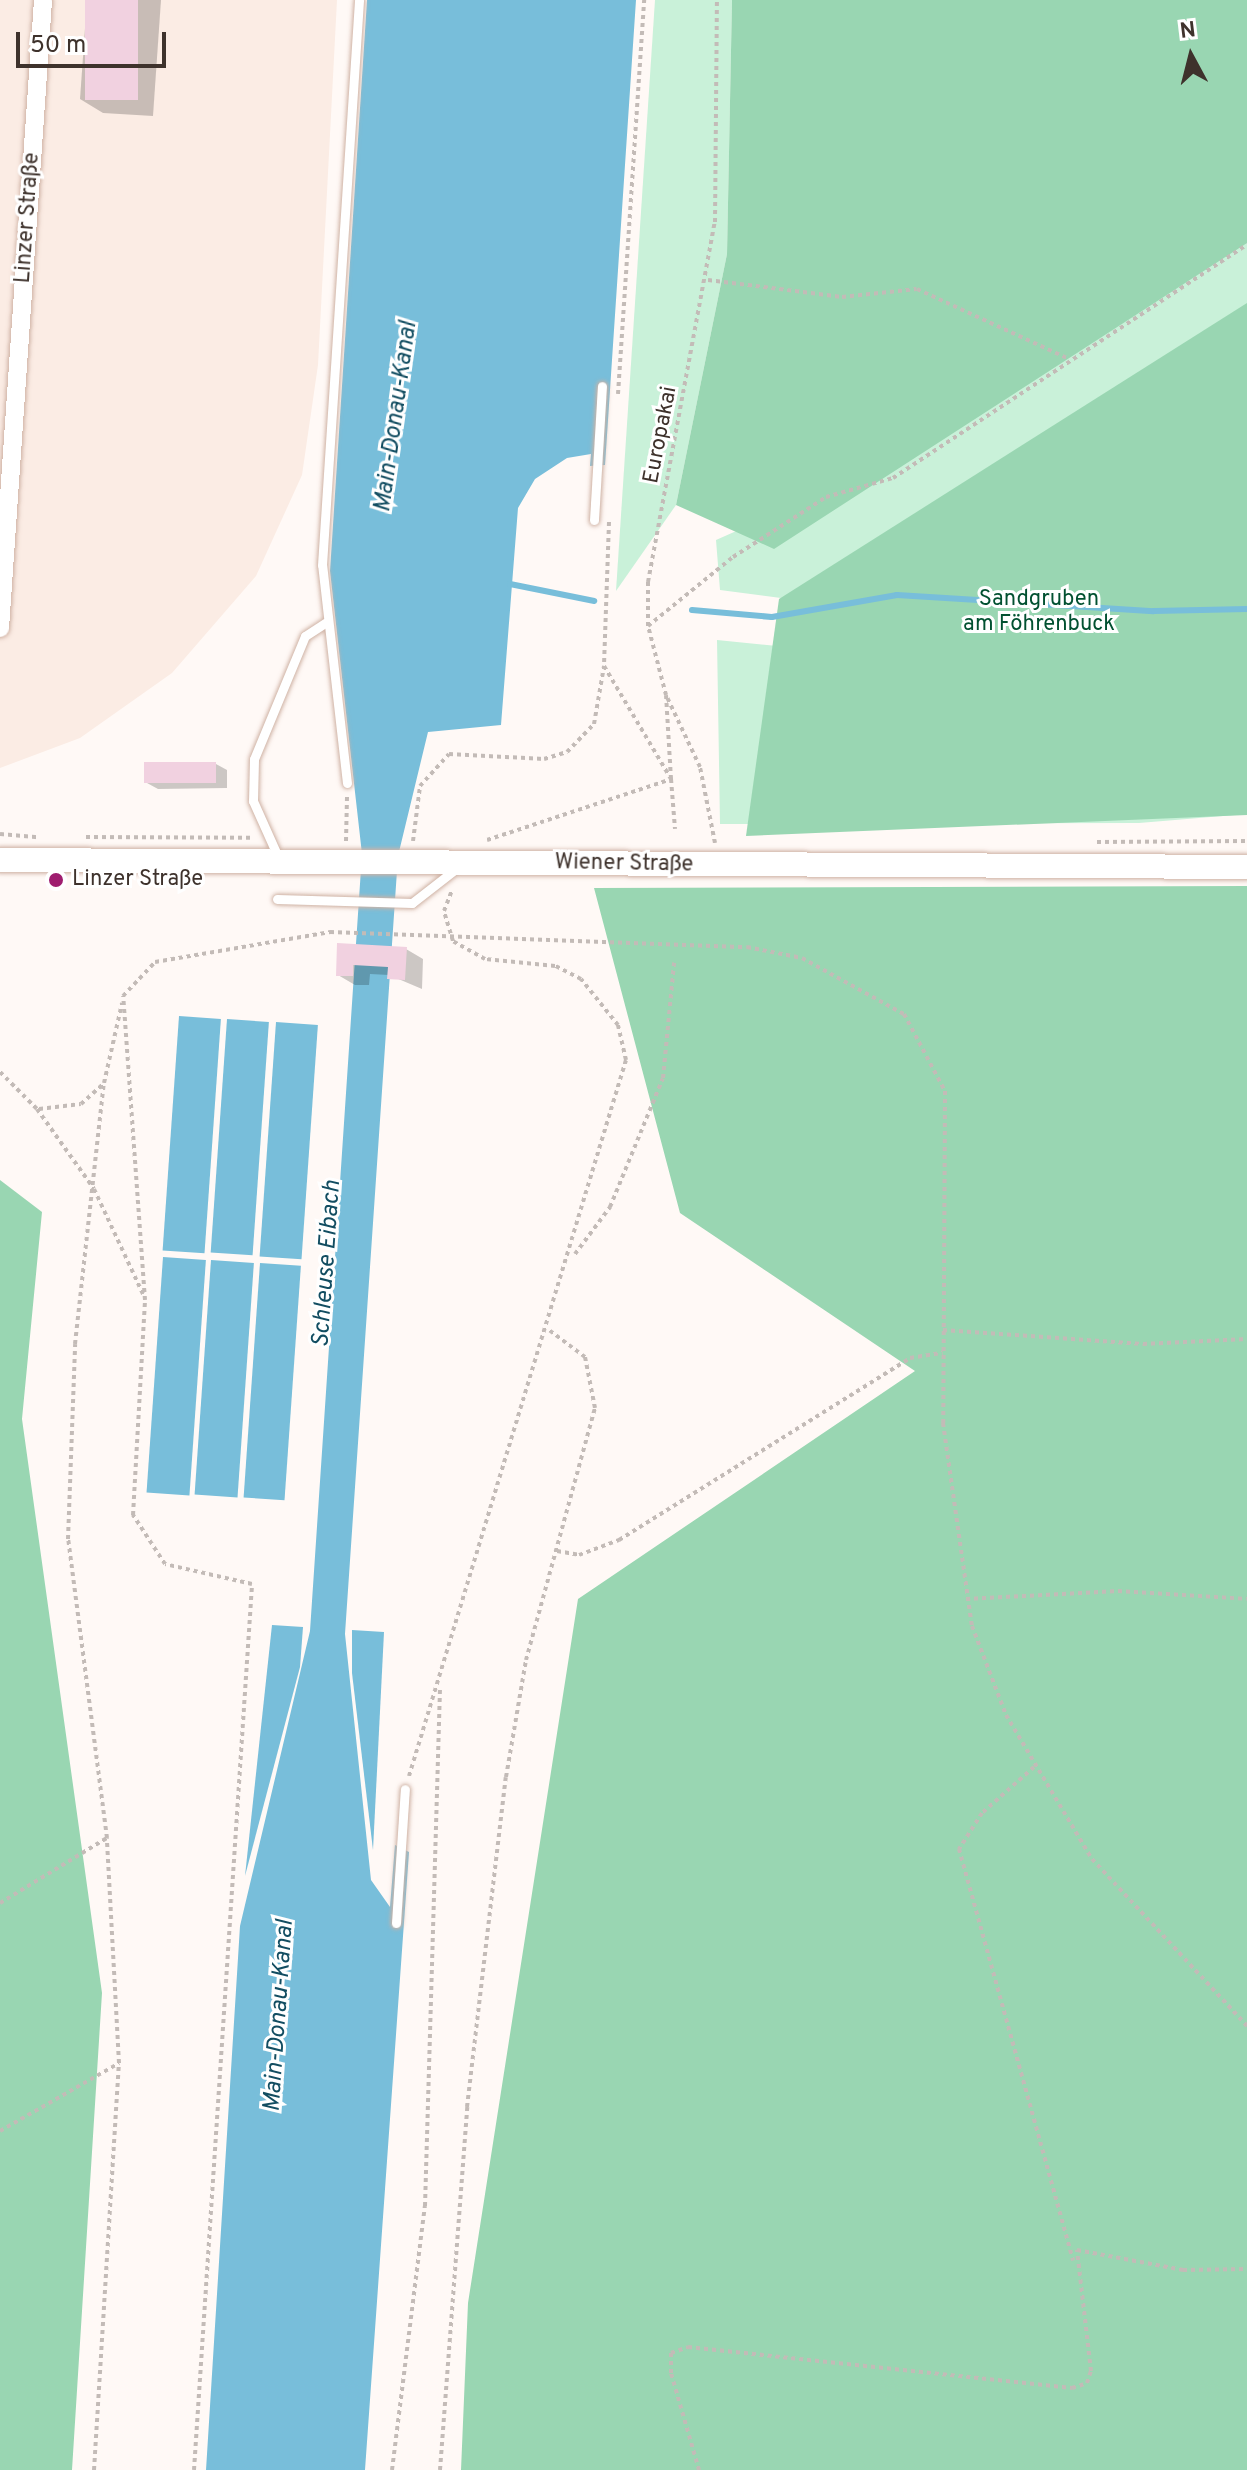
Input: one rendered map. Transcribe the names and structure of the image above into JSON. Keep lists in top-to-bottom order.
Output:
{
  "streets": {
    "main road": ["Wiener Straße"],
    "street": ["Linzer Straße"],
    "path": ["Europakai"]
  },
  "crossings": [
    ["Europakai", "Wiener Straße"]
  ],
  "water": ["Main-Donau-Kanal", "Schleuse Eibach"],
  "parks": ["Sandgruben am Föhrenbuck"],
  "places": ["Linzer Straße"],
  "scale_bar": "50 m",
  "north": "top"
}
